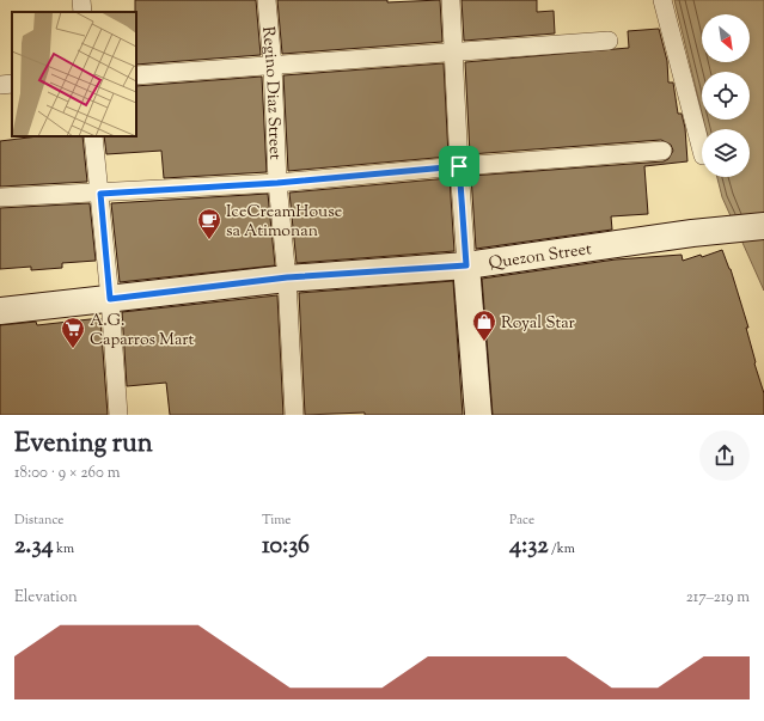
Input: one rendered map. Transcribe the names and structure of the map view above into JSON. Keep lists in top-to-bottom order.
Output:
{
  "streets": {
    "street": ["Regino Diaz Street", "Quezon Street"]
  },
  "crossings": [
    ["Regino Diaz Street", "Quezon Street"]
  ],
  "places": {
    "cafe": ["IceCreamHouse sa Atimonan"],
    "shop": ["Royal Star"],
    "supermarket": ["A.G. Caparros Mart"]
  },
  "north": "bottom right",
  "page": {
    "heading": ["Evening run", "18:00 · 9 × 260 m"],
    "stats": [
      ["Distance", "2.34 km"],
      ["Time", "10:36"],
      ["Pace", "4:32 /km"]
    ],
    "chart": ["Elevation", "217–219 m"]
  }
}
